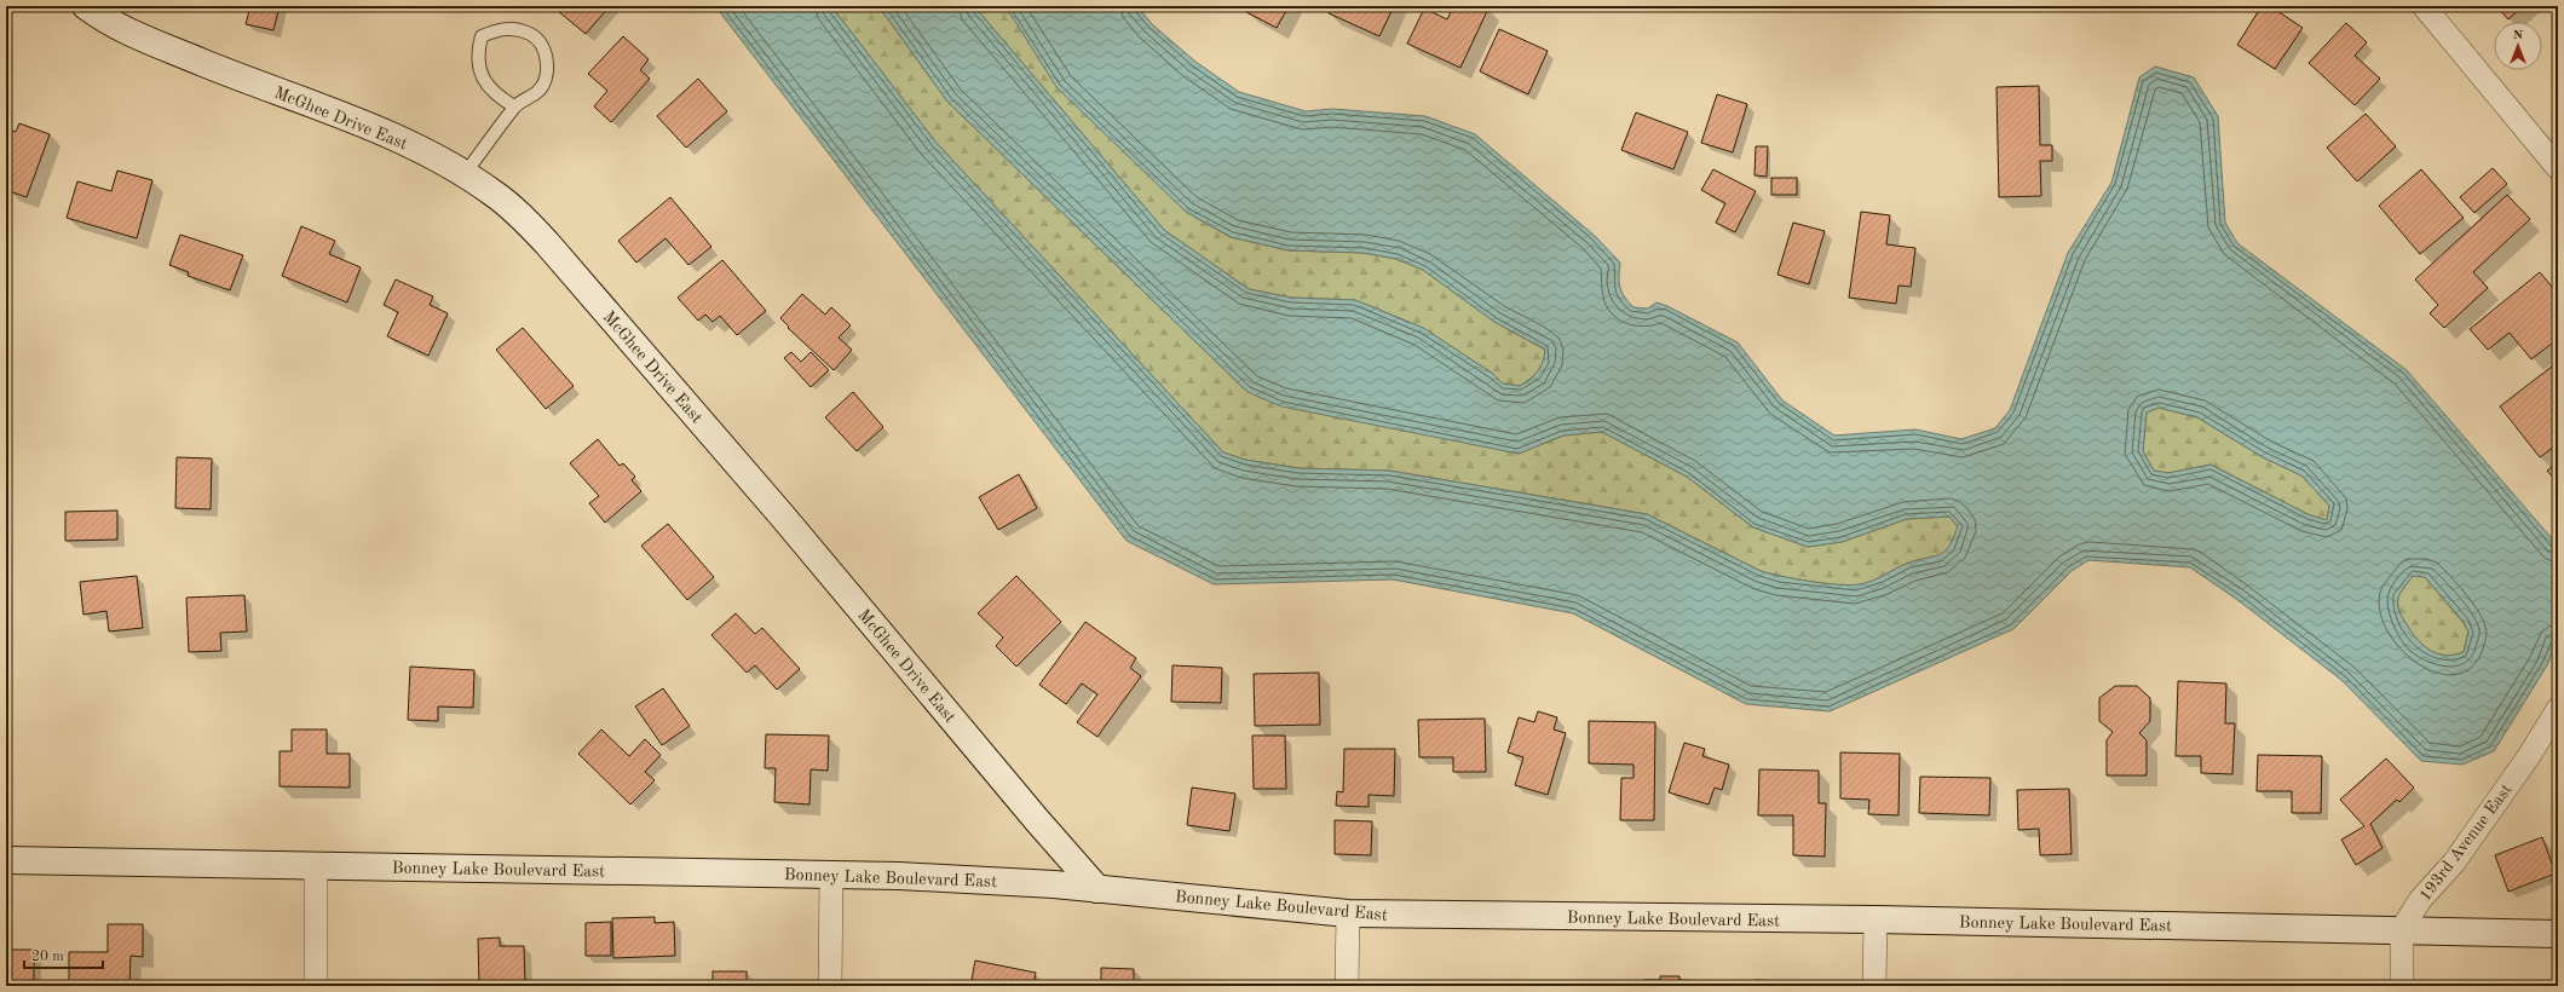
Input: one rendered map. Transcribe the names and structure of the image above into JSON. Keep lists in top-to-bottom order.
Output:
{
  "streets": {
    "street": ["McGhee Drive East", "193rd Avenue East", "Bonney Lake Boulevard East"]
  },
  "crossings": [
    ["McGhee Drive East", "Bonney Lake Boulevard East"],
    ["193rd Avenue East", "Bonney Lake Boulevard East"]
  ],
  "scale_bar": "20 m",
  "north": "top"
}
